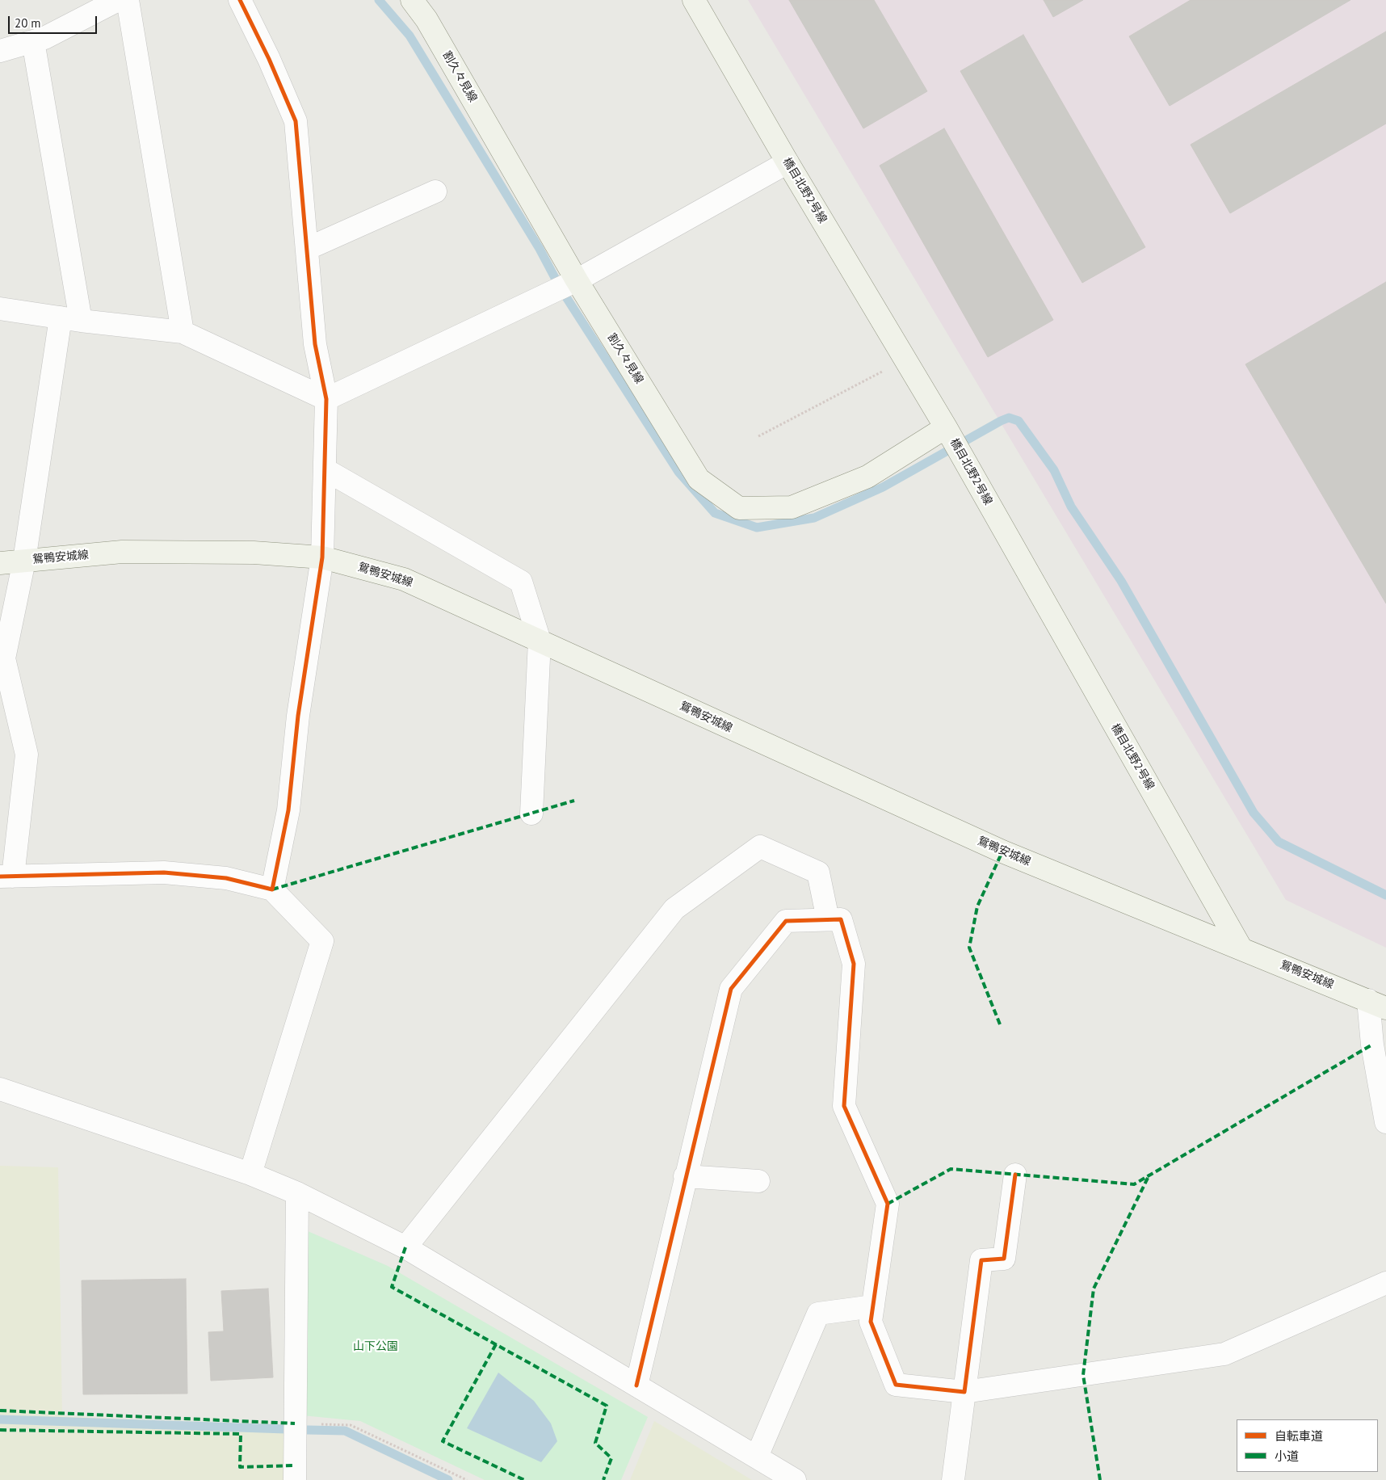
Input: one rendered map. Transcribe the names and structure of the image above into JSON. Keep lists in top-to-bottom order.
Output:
{
  "streets": {
    "street": ["割久々見線", "橋目北野2号線", "鴛鴨安城線"]
  },
  "crossings": [
    ["割久々見線", "橋目北野2号線"],
    ["橋目北野2号線", "鴛鴨安城線"]
  ],
  "parks": ["山下公園"],
  "legend": ["自転車道", "小道"],
  "scale_bar": "20 m"
}
